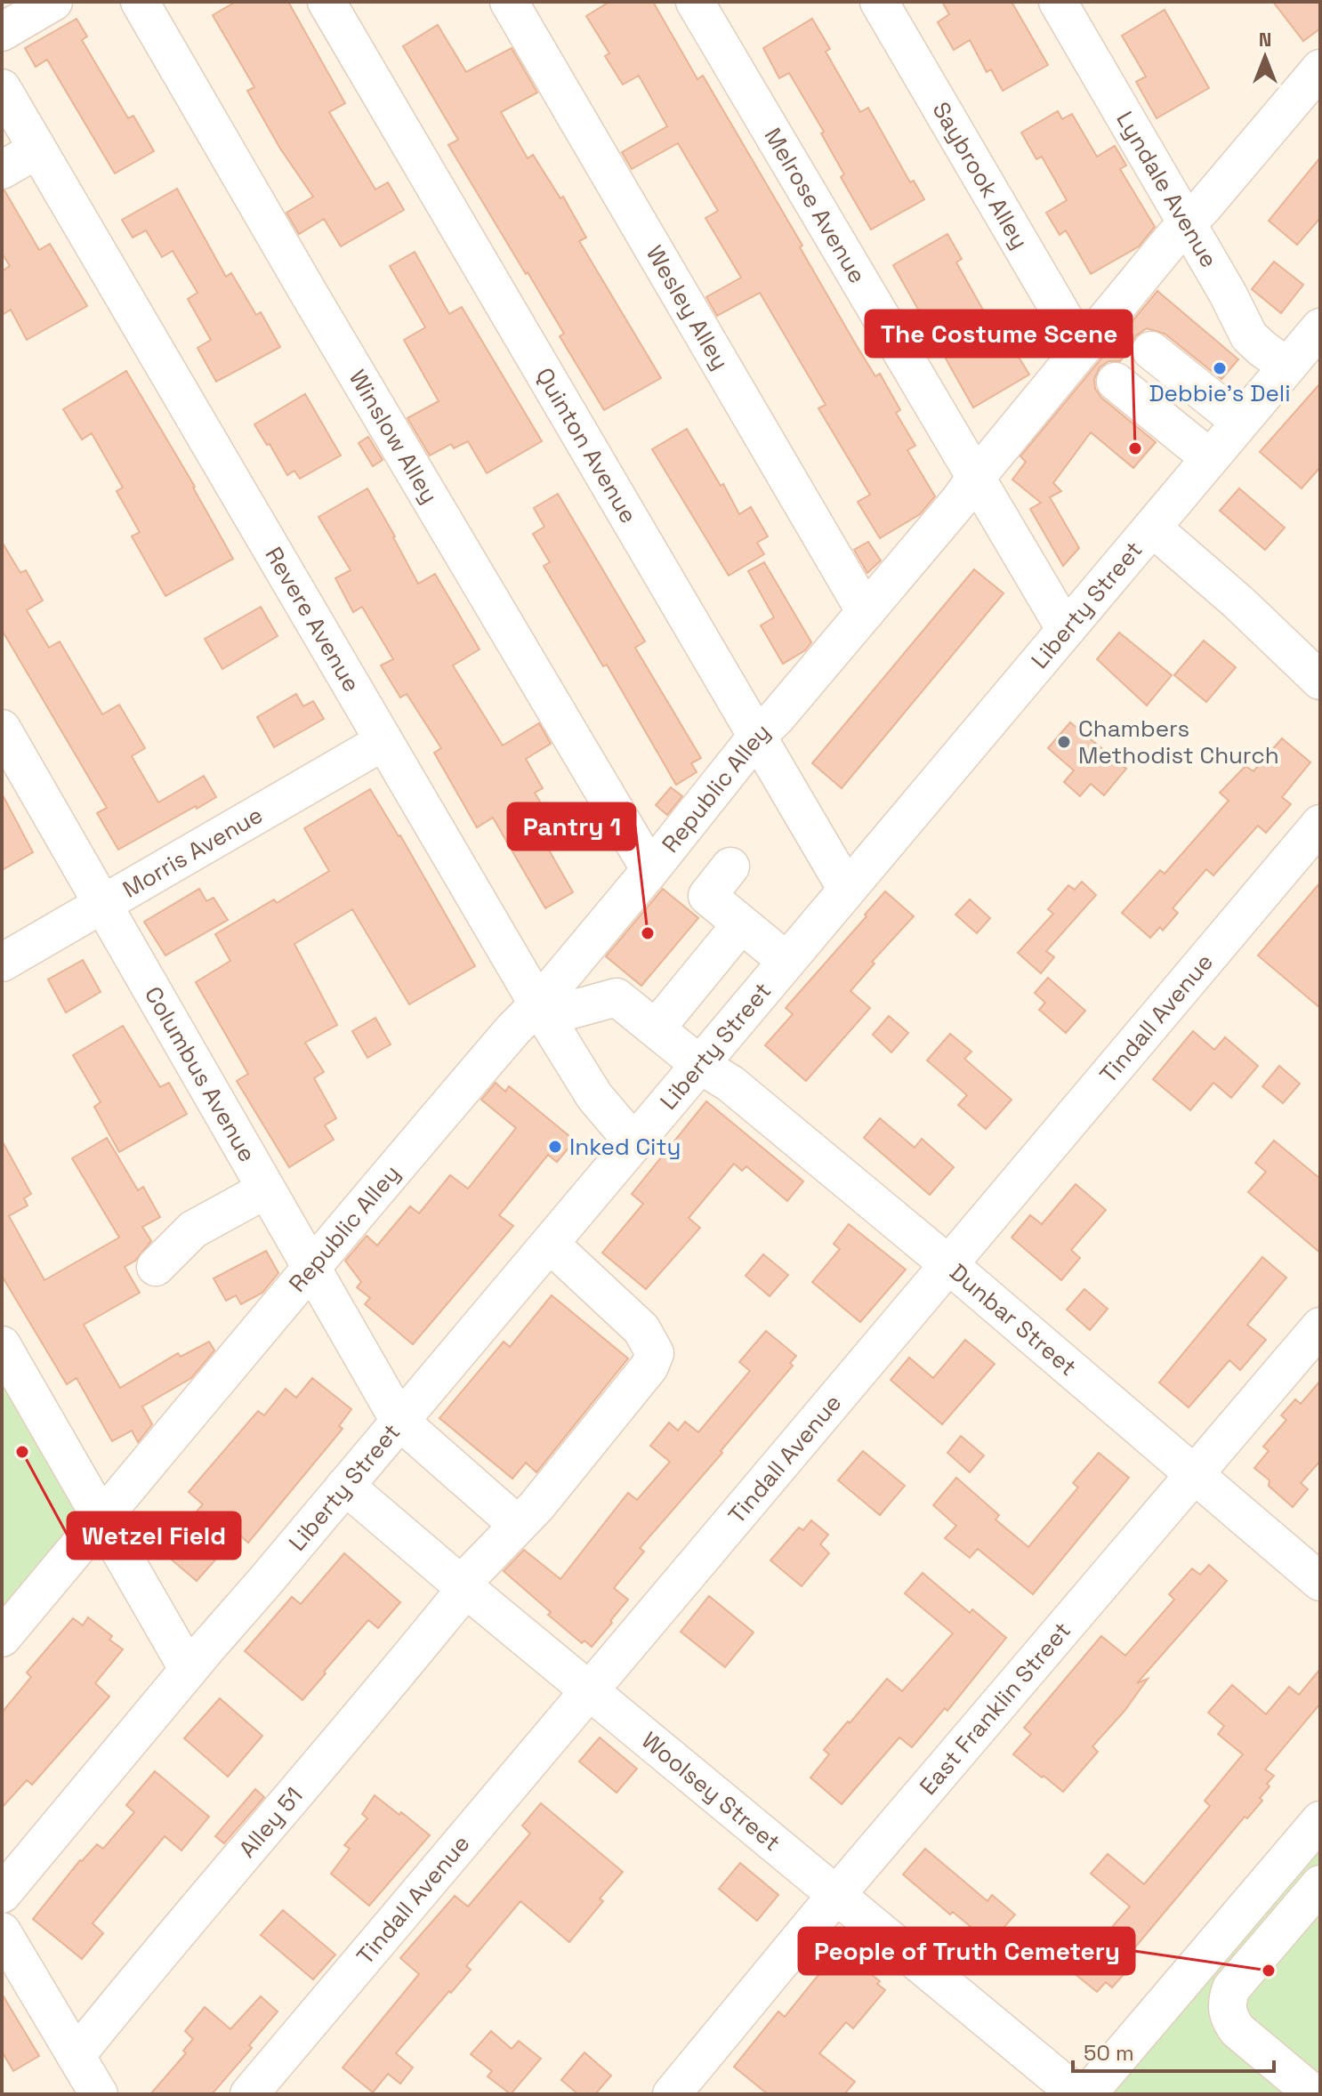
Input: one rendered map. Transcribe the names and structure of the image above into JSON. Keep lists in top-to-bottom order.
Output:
{
  "streets": {
    "street": [
      "Saybrook Alley",
      "Lyndale Avenue",
      "Melrose Avenue",
      "Wesley Alley",
      "Winslow Alley",
      "Quinton Avenue",
      "Liberty Street",
      "Revere Avenue",
      "Republic Alley",
      "Morris Avenue",
      "Tindall Avenue",
      "Columbus Avenue",
      "Dunbar Street",
      "East Franklin Street",
      "Woolsey Street",
      "Alley 51"
    ]
  },
  "crossings": [
    ["Saybrook Alley", "Republic Alley"],
    ["Lyndale Avenue", "Liberty Street"],
    ["Lyndale Avenue", "Republic Alley"],
    ["Melrose Avenue", "Liberty Street"],
    ["Melrose Avenue", "Republic Alley"],
    ["Wesley Alley", "Republic Alley"],
    ["Winslow Alley", "Republic Alley"],
    ["Quinton Avenue", "Liberty Street"],
    ["Quinton Avenue", "Republic Alley"],
    ["Liberty Street", "Revere Avenue"],
    ["Liberty Street", "Columbus Avenue"],
    ["Liberty Street", "Dunbar Street"],
    ["Liberty Street", "Woolsey Street"],
    ["Liberty Street", "Alley 51"],
    ["Revere Avenue", "Republic Alley"],
    ["Revere Avenue", "Morris Avenue"],
    ["Revere Avenue", "Dunbar Street"],
    ["Republic Alley", "Columbus Avenue"],
    ["Republic Alley", "Dunbar Street"],
    ["Morris Avenue", "Columbus Avenue"],
    ["Tindall Avenue", "Dunbar Street"],
    ["Tindall Avenue", "Woolsey Street"],
    ["Columbus Avenue", "Alley 51"],
    ["Dunbar Street", "East Franklin Street"],
    ["East Franklin Street", "Woolsey Street"],
    ["Woolsey Street", "Alley 51"]
  ],
  "places": [
    "Debbie's Deli",
    "The Costume Scene",
    "Chambers Methodist Church",
    "Pantry 1",
    "Inked City",
    "Wetzel Field",
    "People of Truth Cemetery"
  ],
  "scale_bar": "50 m",
  "north": "top"
}
